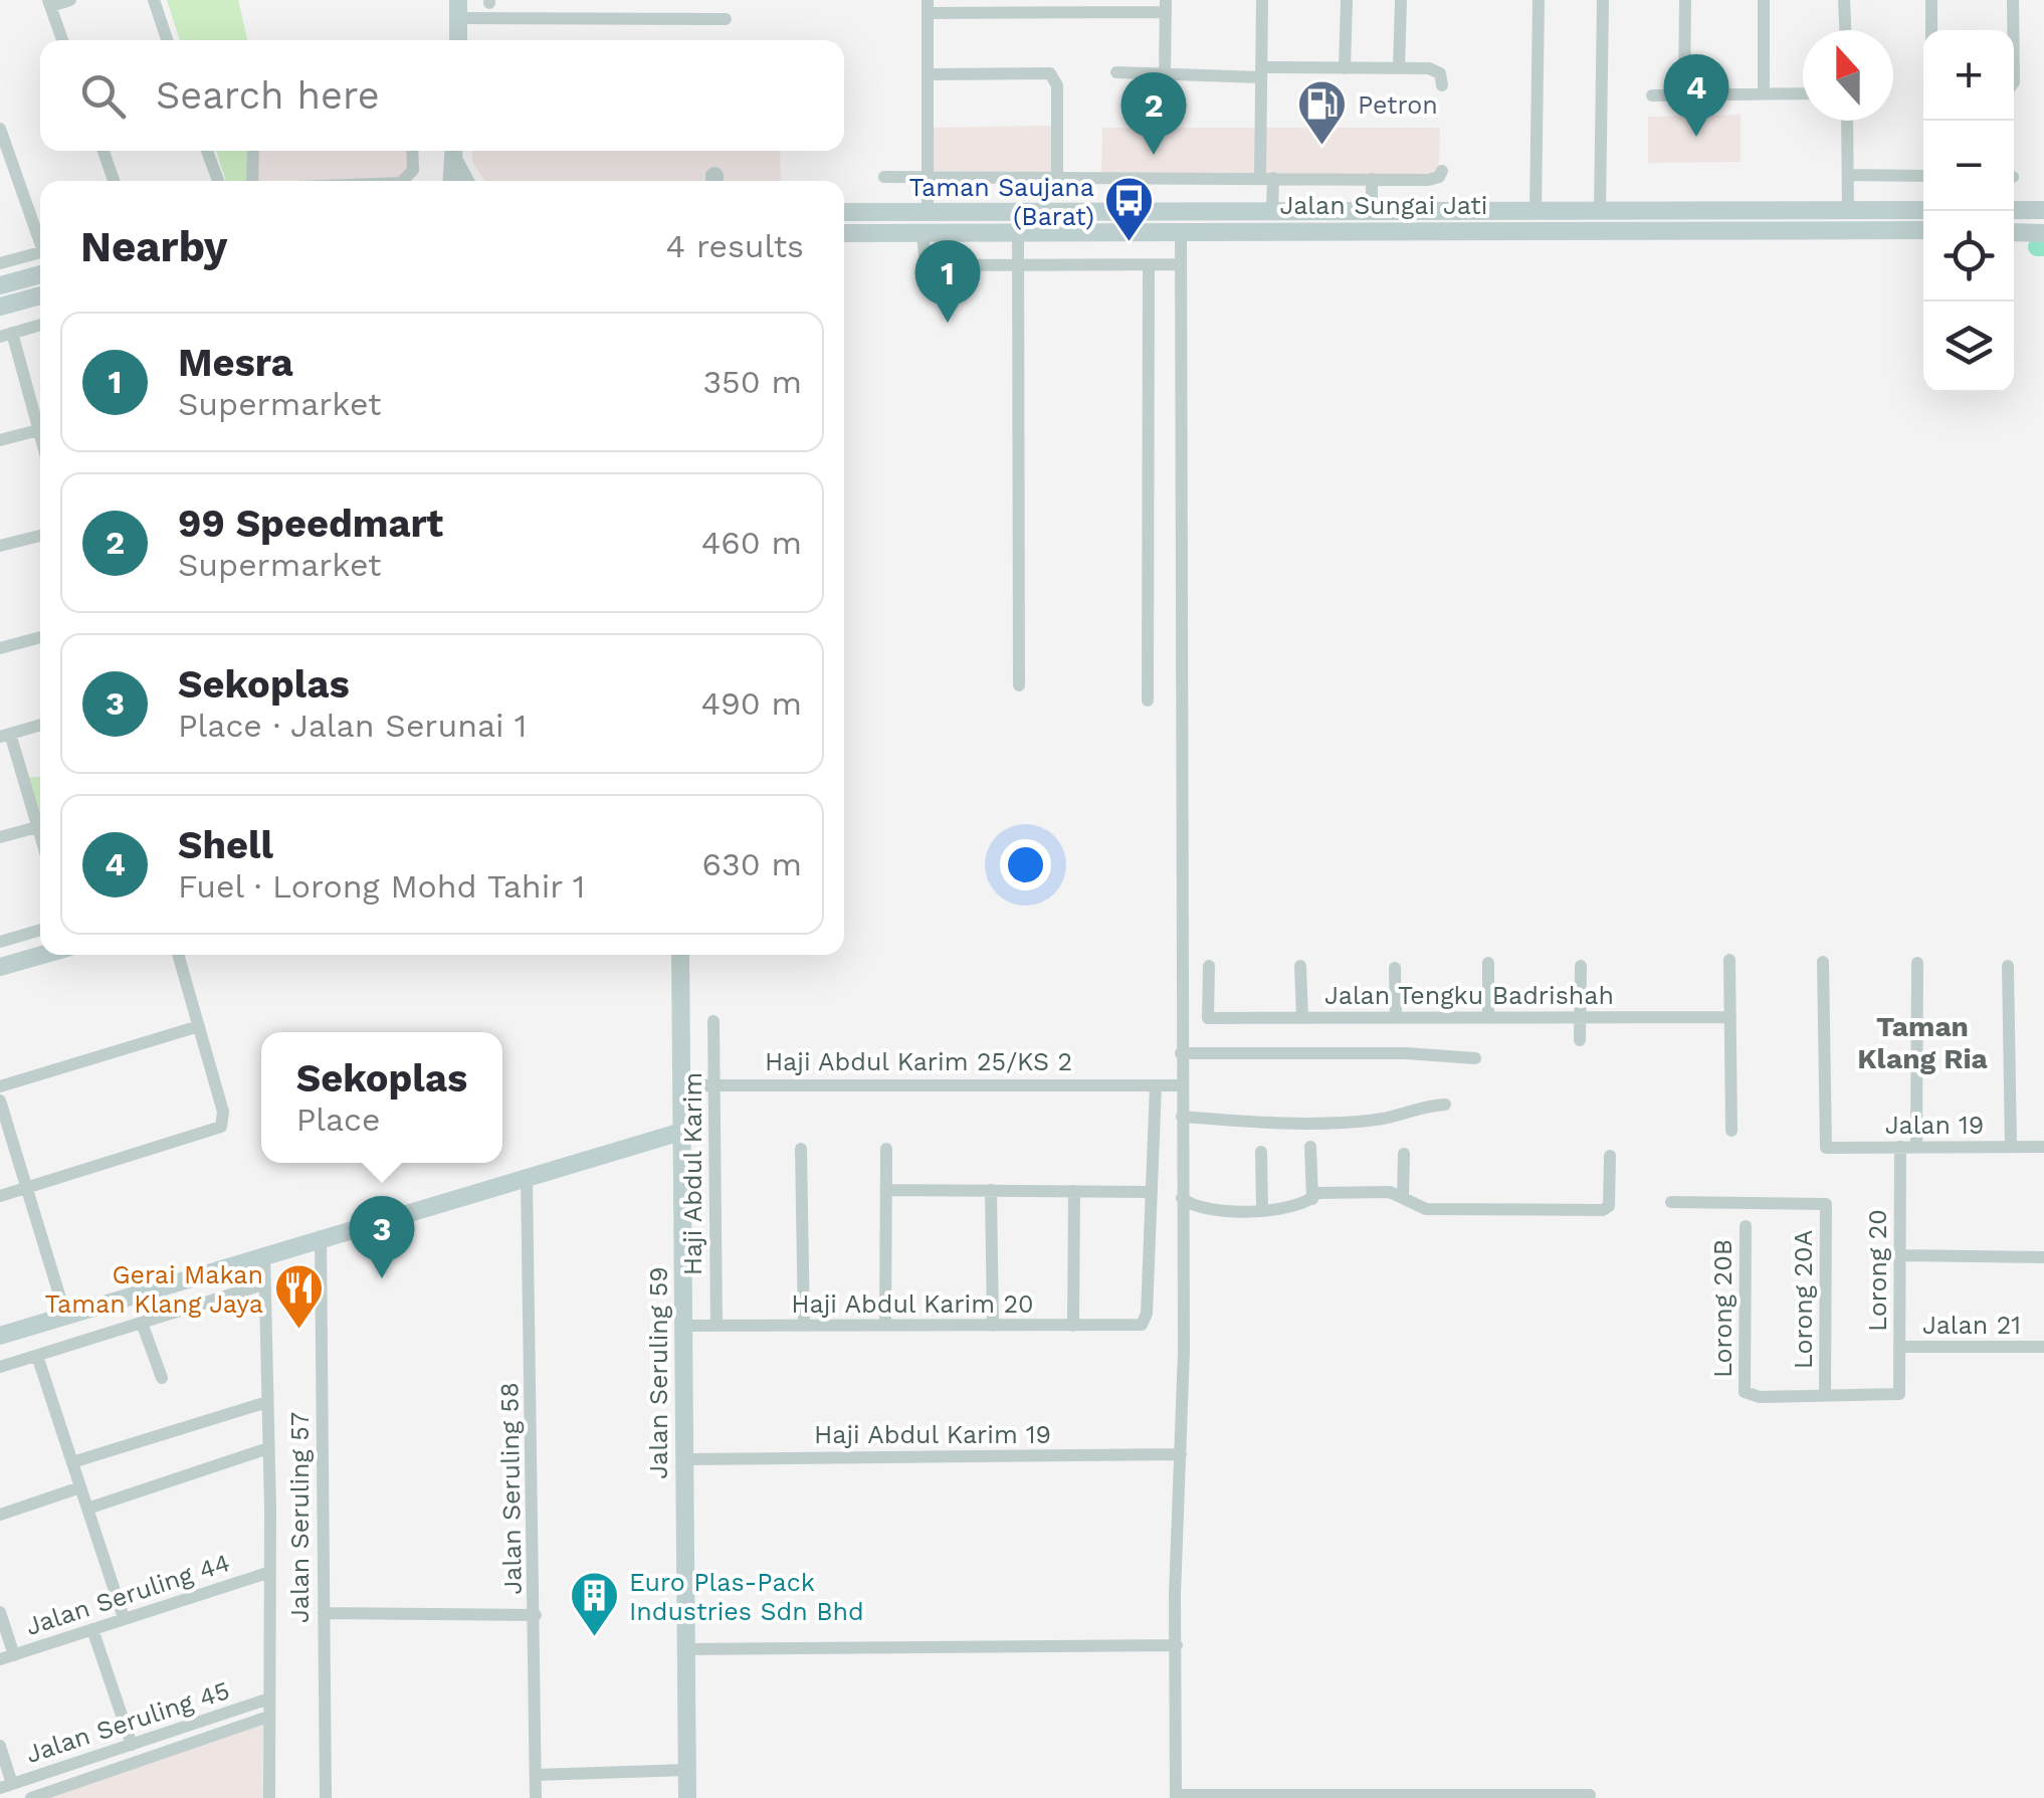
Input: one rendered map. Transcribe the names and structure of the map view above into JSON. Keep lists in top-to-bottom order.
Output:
{
  "streets": {
    "main road": ["Jalan Sungai Jati", "Jalan Seruling 59"],
    "street": [
      "Jalan Tengku Badrishah",
      "Haji Abdul Karim 25/KS 2",
      "Jalan 19",
      "Haji Abdul Karim",
      "Lorong 20",
      "Lorong 20A",
      "Haji Abdul Karim 20",
      "Lorong 20B",
      "Jalan 21",
      "Haji Abdul Karim 19",
      "Jalan Seruling 58",
      "Jalan Seruling 57",
      "Jalan Seruling 44",
      "Jalan Seruling 45"
    ]
  },
  "crossings": [
    ["Haji Abdul Karim 25/KS 2", "Haji Abdul Karim"],
    ["Haji Abdul Karim 25/KS 2", "Jalan Seruling 59"],
    ["Jalan 19", "Lorong 20"],
    ["Haji Abdul Karim", "Haji Abdul Karim 20"],
    ["Lorong 20", "Lorong 20A"],
    ["Lorong 20", "Lorong 20B"],
    ["Lorong 20", "Jalan 21"],
    ["Lorong 20A", "Lorong 20B"],
    ["Haji Abdul Karim 20", "Jalan Seruling 59"],
    ["Jalan Seruling 59", "Haji Abdul Karim 19"],
    ["Jalan Seruling 57", "Jalan Seruling 44"],
    ["Jalan Seruling 57", "Jalan Seruling 45"]
  ],
  "districts": ["Taman Klang Ria"],
  "places": {
    "fuel station": ["Petron"],
    "bus stop": ["Taman Saujana (Barat)"],
    "restaurant": ["Gerai Makan Taman Klang Jaya"],
    "building": ["Euro Plas-Pack Industries Sdn Bhd"]
  },
  "north": "top",
  "page": {
    "map_buttons": ["+", "−"],
    "search": "Search here",
    "pins": [
      "4",
      "2",
      "1",
      "3"
    ],
    "heading": ["Nearby", "4 results"],
    "list": [
      {
        "mark": "1",
        "name": "Mesra",
        "note": "Supermarket",
        "value": "350 m"
      },
      {
        "mark": "2",
        "name": "99 Speedmart",
        "note": "Supermarket",
        "value": "460 m"
      },
      {
        "mark": "3",
        "name": "Sekoplas",
        "note": "Place · Jalan Serunai 1",
        "value": "490 m"
      },
      {
        "mark": "4",
        "name": "Shell",
        "note": "Fuel · Lorong Mohd Tahir 1",
        "value": "630 m"
      }
    ],
    "popup": ["Sekoplas", "Place"]
  }
}
